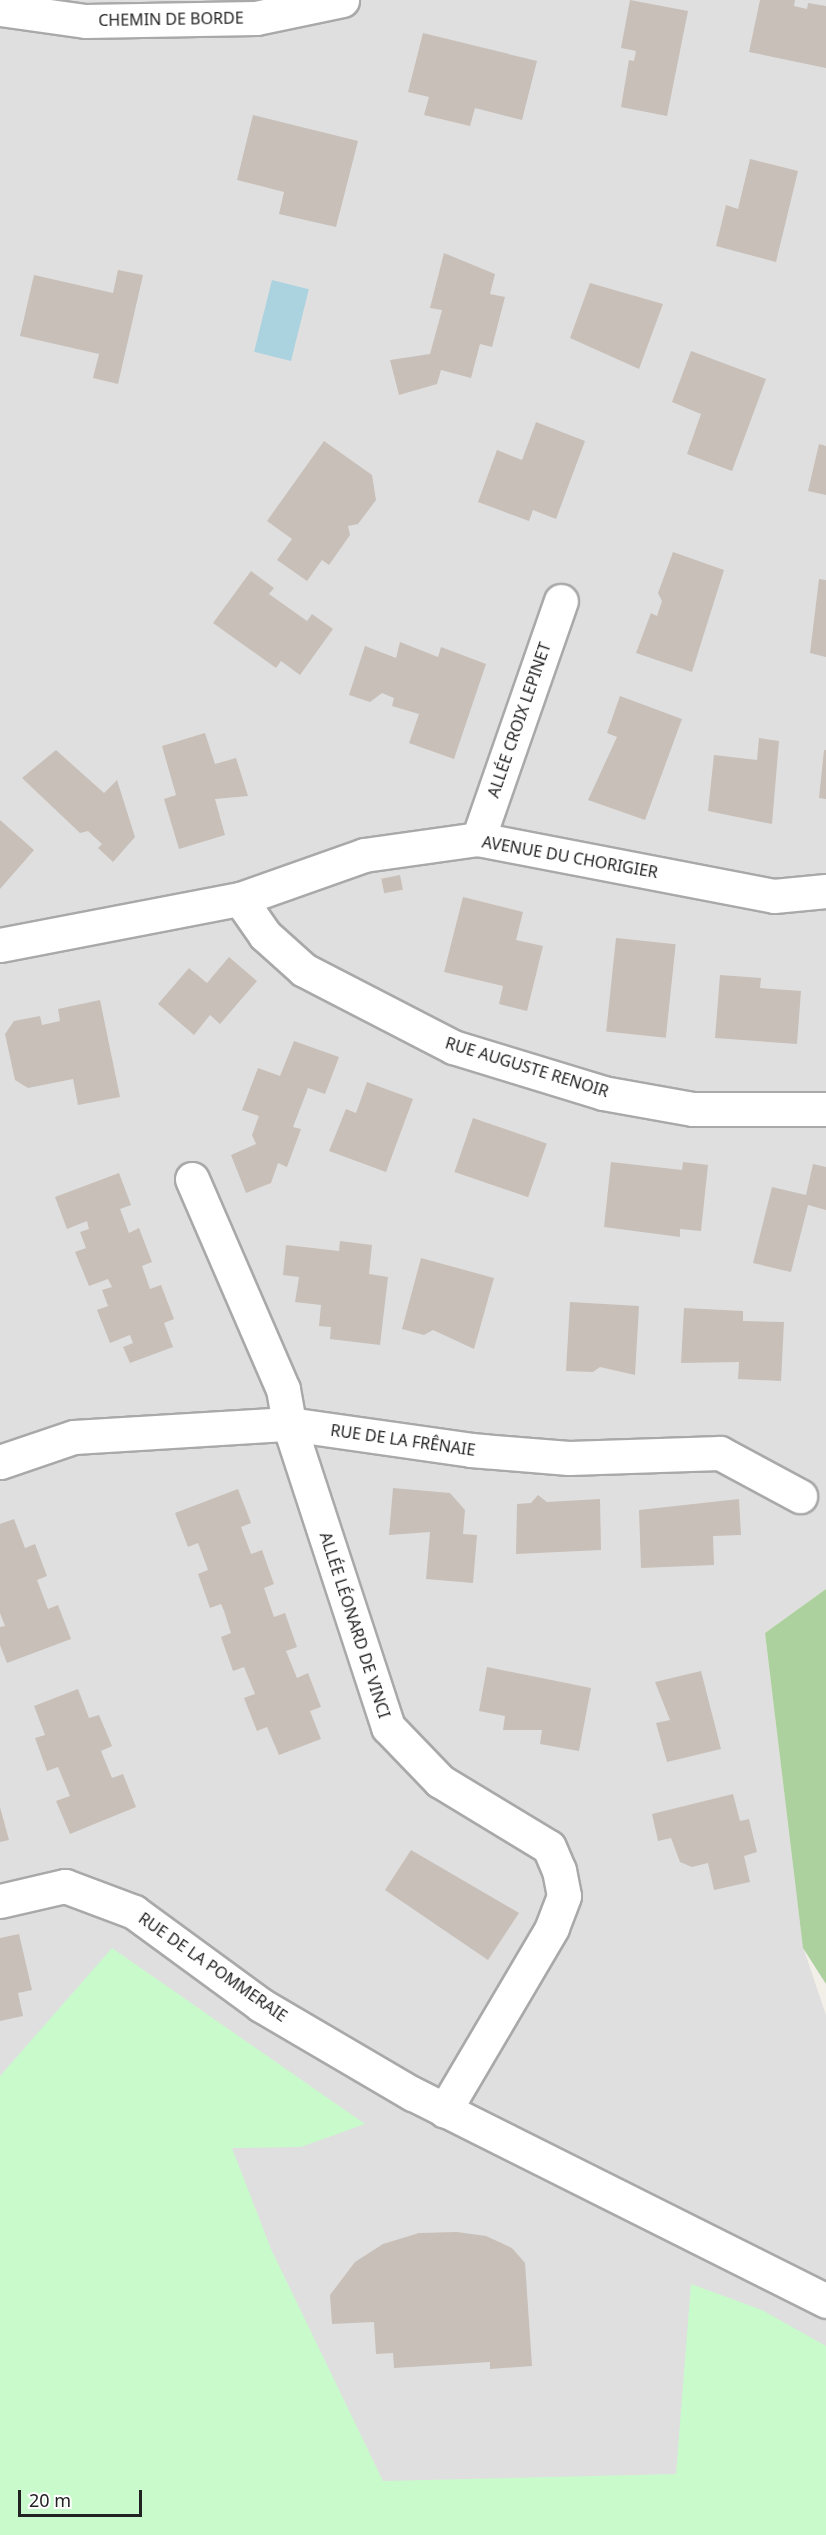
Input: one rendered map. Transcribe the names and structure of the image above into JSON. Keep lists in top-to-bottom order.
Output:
{
  "streets": {
    "street": [
      "CHEMIN DE BORDE",
      "ALLÉE CROIX LEPINET",
      "AVENUE DU CHORIGIER",
      "RUE AUGUSTE RENOIR",
      "RUE DE LA FRÊNAIE",
      "ALLÉE LÉONARD DE VINCI",
      "RUE DE LA POMMERAIE"
    ]
  },
  "crossings": [
    ["ALLÉE CROIX LEPINET", "AVENUE DU CHORIGIER"],
    ["AVENUE DU CHORIGIER", "RUE AUGUSTE RENOIR"],
    ["RUE DE LA FRÊNAIE", "ALLÉE LÉONARD DE VINCI"],
    ["ALLÉE LÉONARD DE VINCI", "RUE DE LA POMMERAIE"]
  ],
  "scale_bar": "20 m"
}
